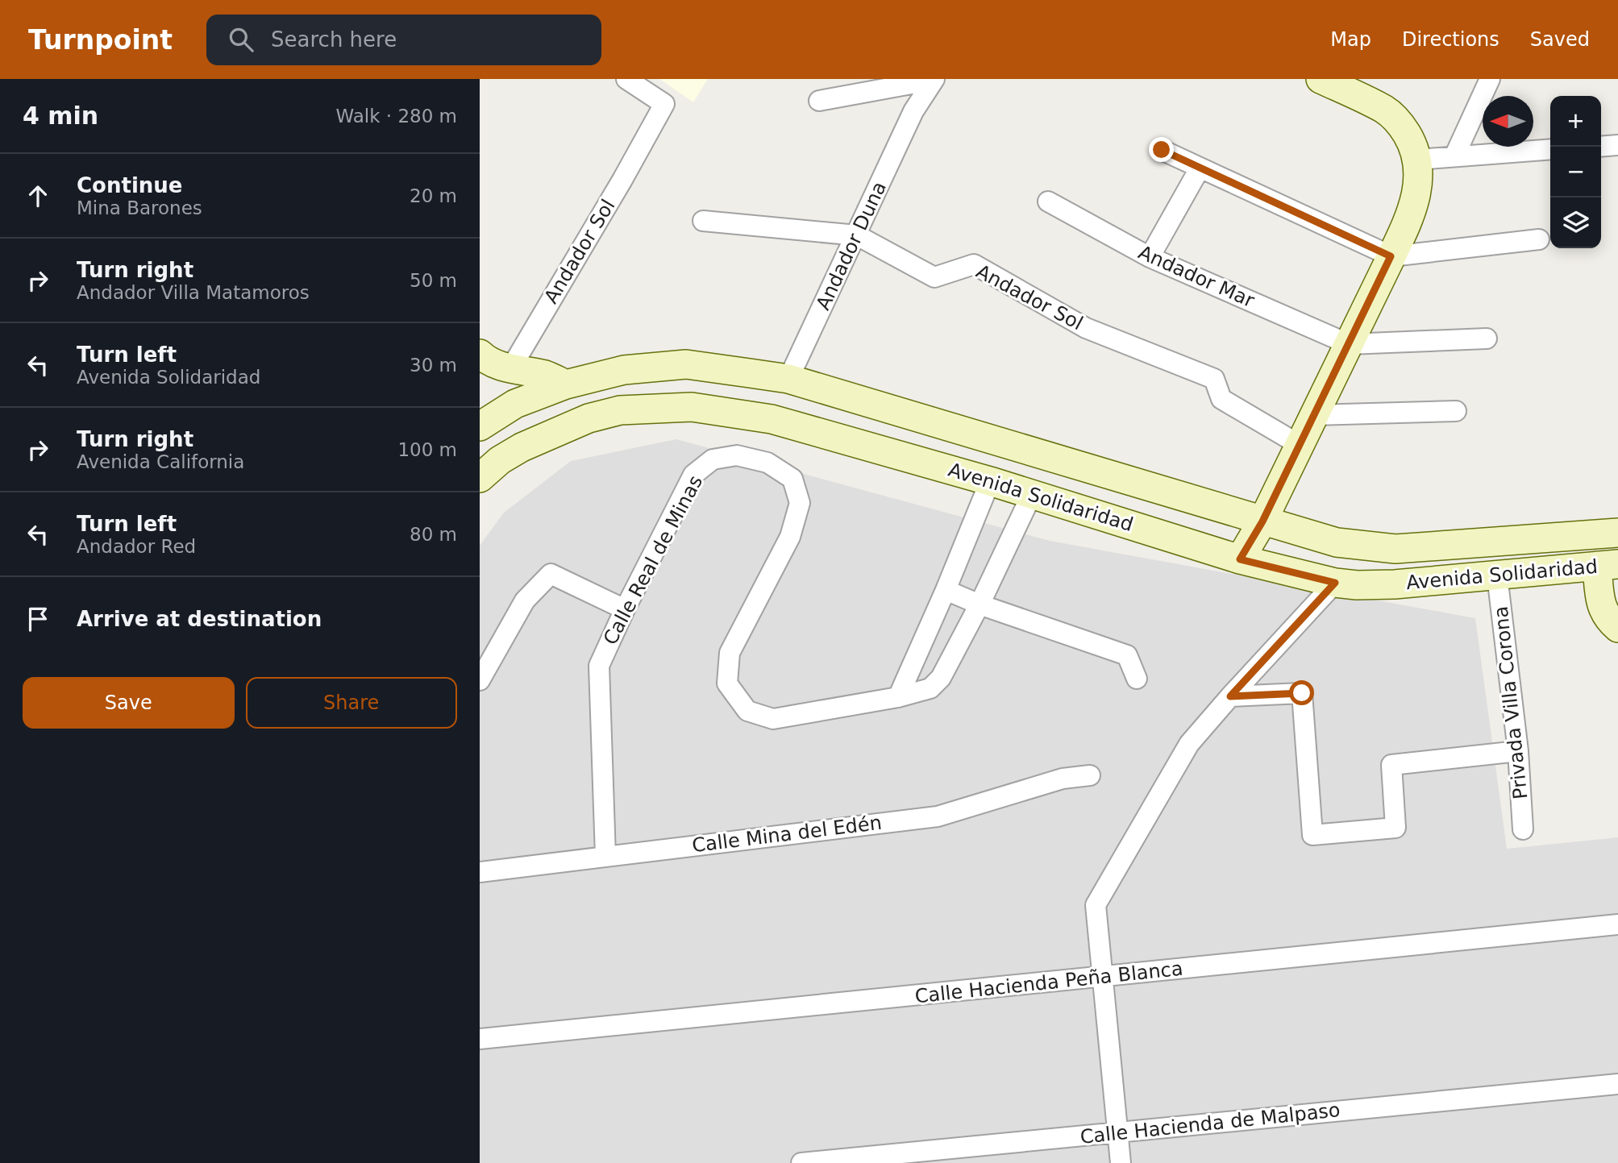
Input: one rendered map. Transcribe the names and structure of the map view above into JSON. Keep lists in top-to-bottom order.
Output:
{
  "streets": {
    "main road": ["Avenida Solidaridad"],
    "street": [
      "Andador Duna",
      "Andador Sol",
      "Andador Mar",
      "Calle Real de Minas",
      "Privada Villa Corona",
      "Calle Mina del Edén",
      "Calle Hacienda Peña Blanca",
      "Calle Hacienda de Malpaso"
    ]
  },
  "crossings": [
    ["Andador Duna", "Andador Sol"],
    ["Andador Duna", "Avenida Solidaridad"],
    ["Avenida Solidaridad", "Calle Real de Minas"],
    ["Avenida Solidaridad", "Privada Villa Corona"],
    ["Calle Real de Minas", "Calle Mina del Edén"]
  ],
  "north": "left",
  "page": {
    "header": "Turnpoint",
    "search": "Search here",
    "nav": ["Map", "Directions", "Saved"],
    "heading": ["4 min", "Walk · 280 m"],
    "map_buttons": ["+", "−"],
    "list": [
      ["Continue", "Mina Barones", "20 m"],
      ["Turn right", "Andador Villa Matamoros", "50 m"],
      ["Turn left", "Avenida Solidaridad", "30 m"],
      ["Turn right", "Avenida California", "100 m"],
      ["Turn left", "Andador Red", "80 m"],
      "Arrive at destination"
    ],
    "buttons": ["Save", "Share"]
  }
}
